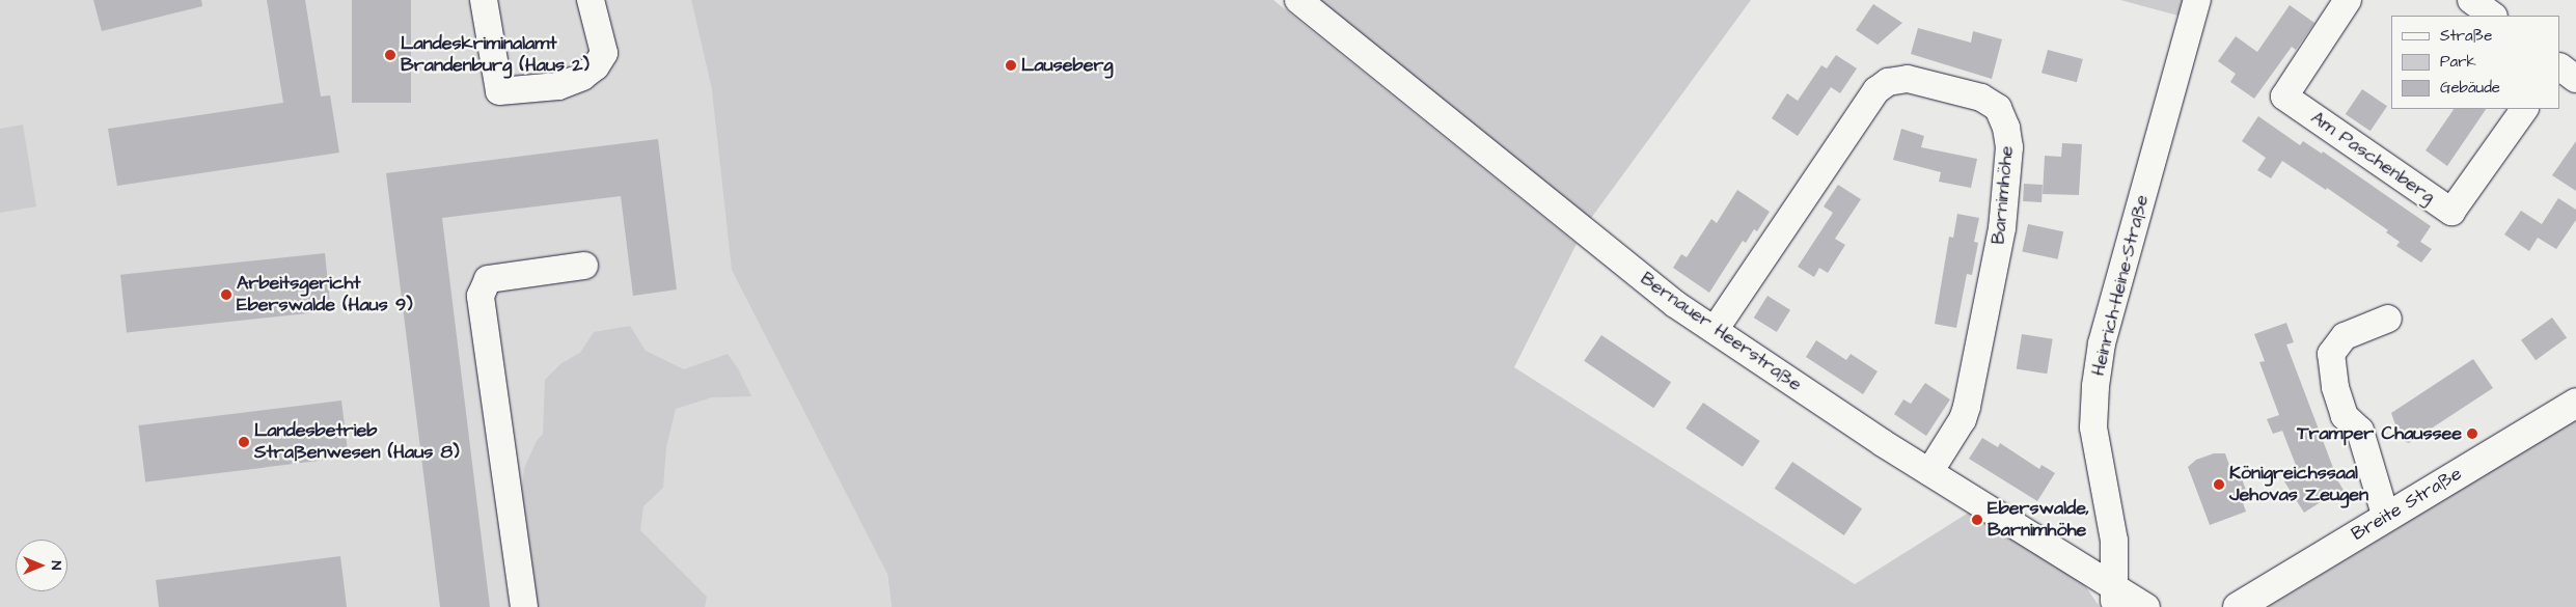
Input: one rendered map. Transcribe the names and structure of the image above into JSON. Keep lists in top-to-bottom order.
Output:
{
  "streets": {
    "main road": ["Breite Straße"],
    "street": [
      "Am Paschenberg",
      "Barnimhöhe",
      "Heinrich-Heine-Straße",
      "Bernauer Heerstraße"
    ]
  },
  "crossings": [
    ["Barnimhöhe", "Bernauer Heerstraße"],
    ["Heinrich-Heine-Straße", "Bernauer Heerstraße"]
  ],
  "places": [
    "Landeskriminalamt Brandenburg (Haus 2)",
    "Lauseberg",
    "Arbeitsgericht Eberswalde (Haus 9)",
    "Tramper Chaussee",
    "Landesbetrieb Straßenwesen (Haus 8)",
    "Königreichssaal Jehovas Zeugen",
    "Eberswalde, Barnimhöhe"
  ],
  "legend": ["Straße", "Park", "Gebäude"],
  "north": "right"
}
